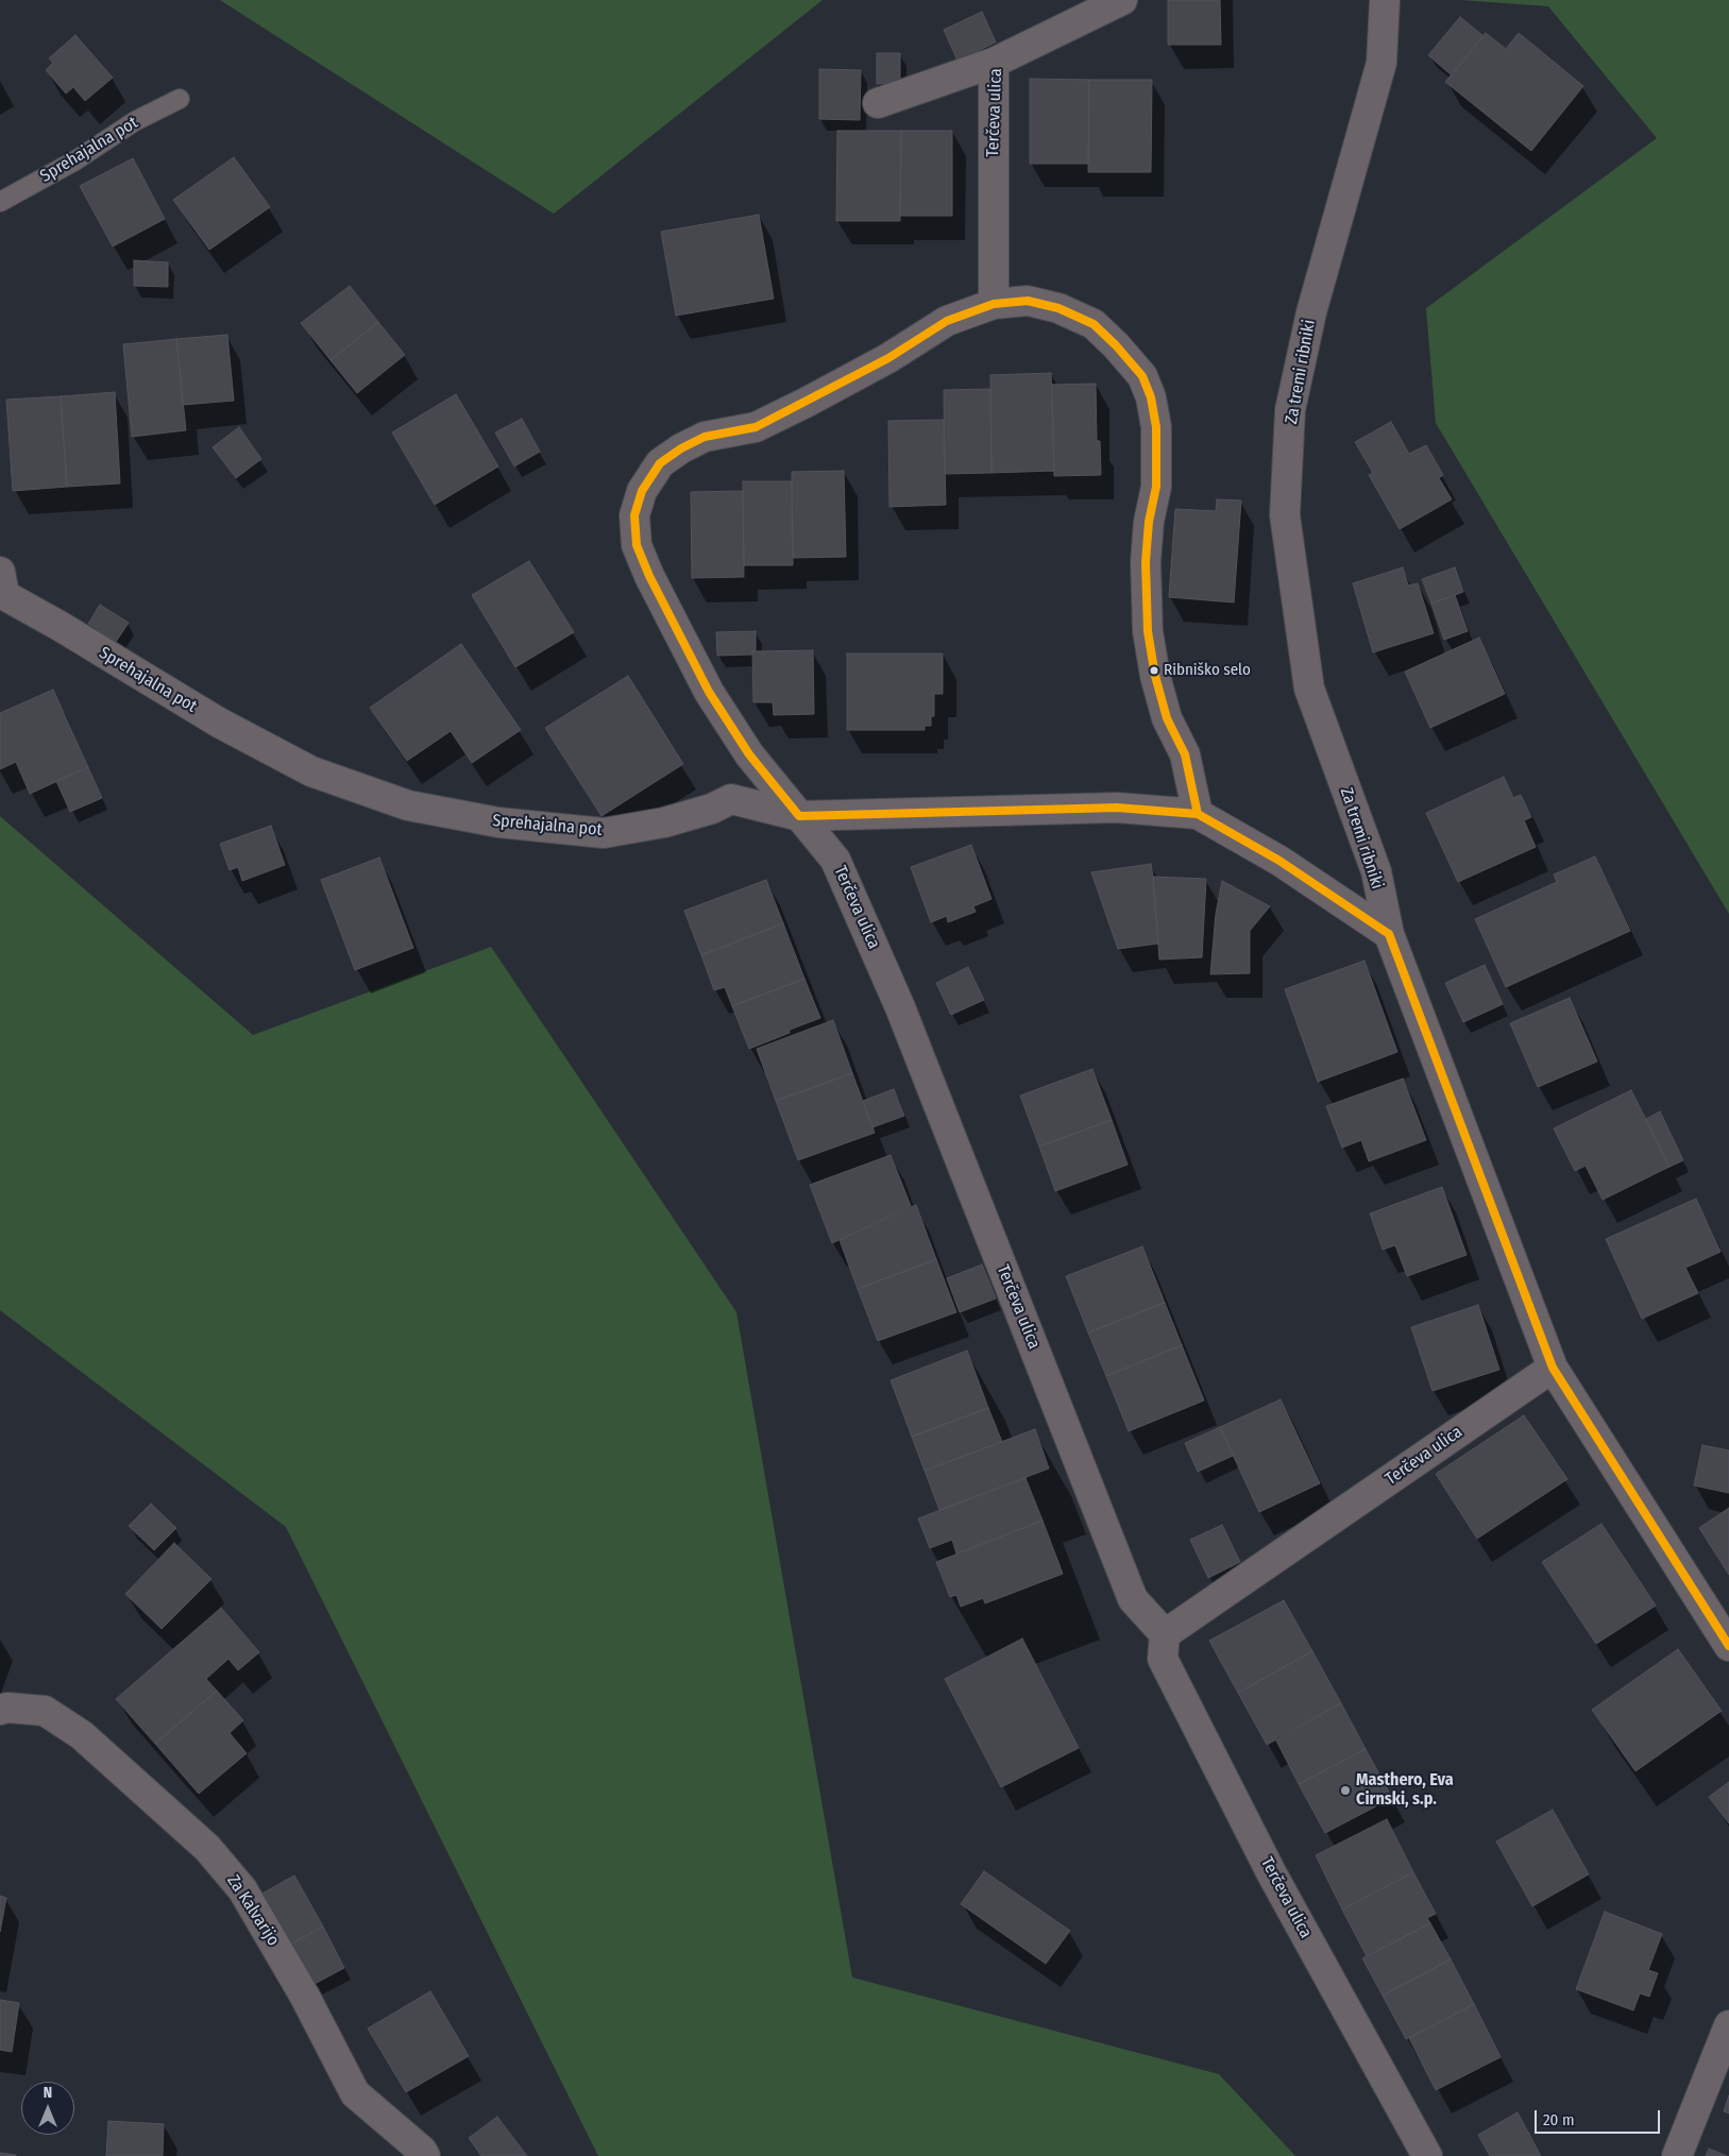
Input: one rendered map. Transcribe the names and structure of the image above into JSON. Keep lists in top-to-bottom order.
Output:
{
  "streets": {
    "street": [
      "Terčeva ulica",
      "Sprehajalna pot",
      "Za tremi ribniki",
      "Za Kalvarijo"
    ]
  },
  "crossings": [
    ["Terčeva ulica", "Za tremi ribniki"]
  ],
  "places": ["Ribniško selo", "Masthero, Eva Cirnski, s.p."],
  "scale_bar": "20 m",
  "north": "top"
}
